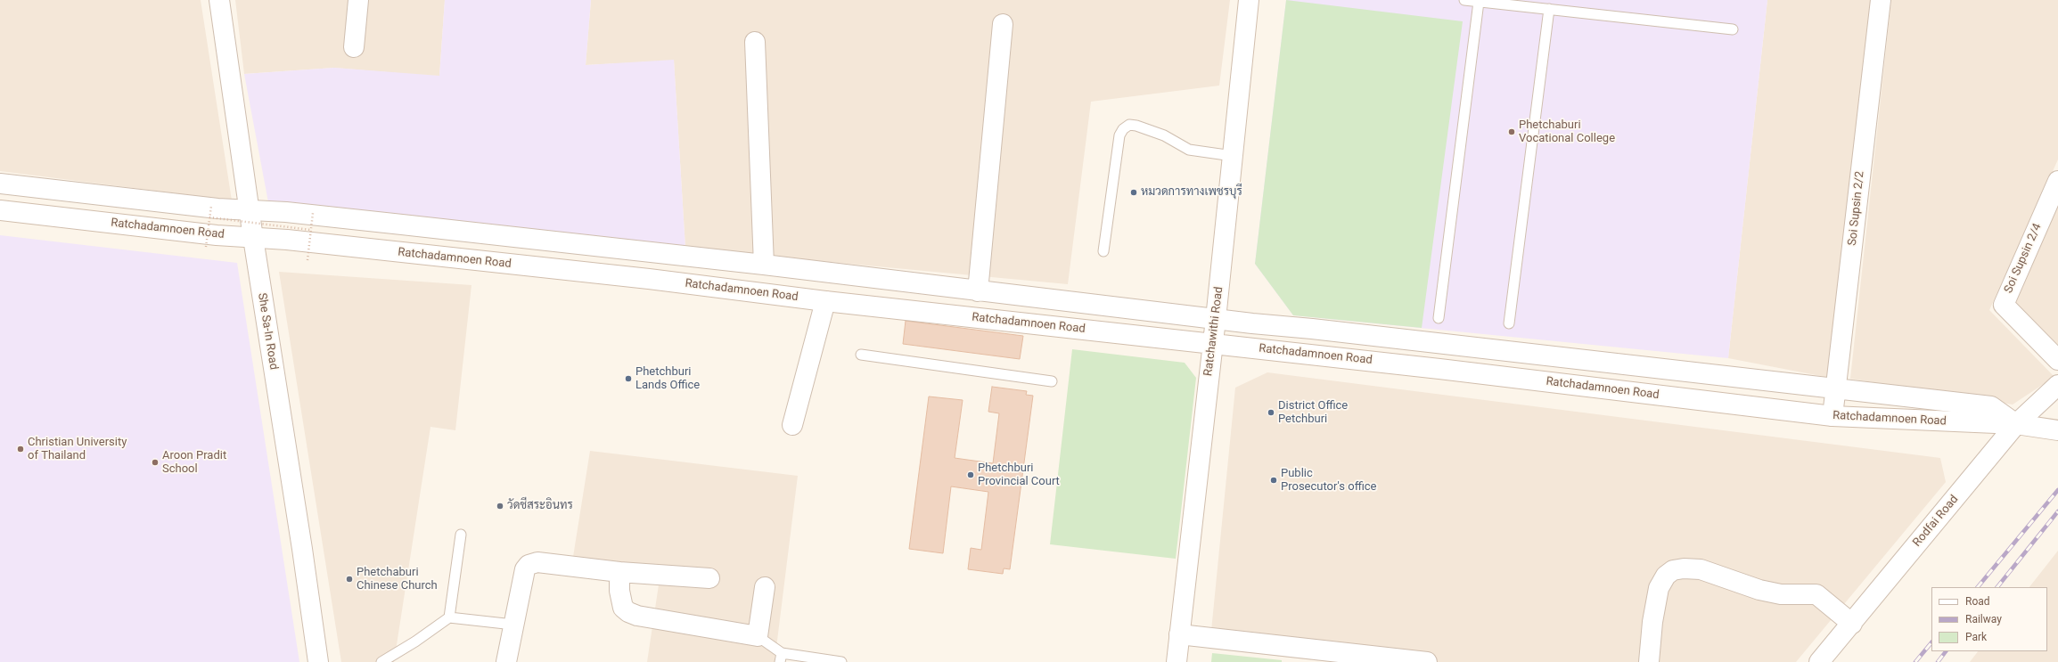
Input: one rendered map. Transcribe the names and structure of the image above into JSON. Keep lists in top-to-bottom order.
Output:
{
  "streets": {
    "street": [
      "Soi Supsin 2/2",
      "Ratchadamnoen Road",
      "Soi Supsin 2/4",
      "She Sa-In Road",
      "Ratchawithi Road",
      "Rodfai Road"
    ]
  },
  "crossings": [
    ["Soi Supsin 2/2", "Ratchadamnoen Road"],
    ["Ratchadamnoen Road", "She Sa-In Road"],
    ["Ratchadamnoen Road", "Ratchawithi Road"],
    ["Ratchadamnoen Road", "Rodfai Road"]
  ],
  "places": [
    "Phetchaburi Vocational College",
    "หมวดการทางเพชรบุรี",
    "Phetchburi Lands Office",
    "District Office Petchburi",
    "Christian University of Thailand",
    "Aroon Pradit School",
    "Phetchburi Provincial Court",
    "Public Prosecutor's office",
    "วัดชีสระอินทร",
    "Phetchaburi Chinese Church"
  ],
  "legend": ["Road", "Railway", "Park"]
}
